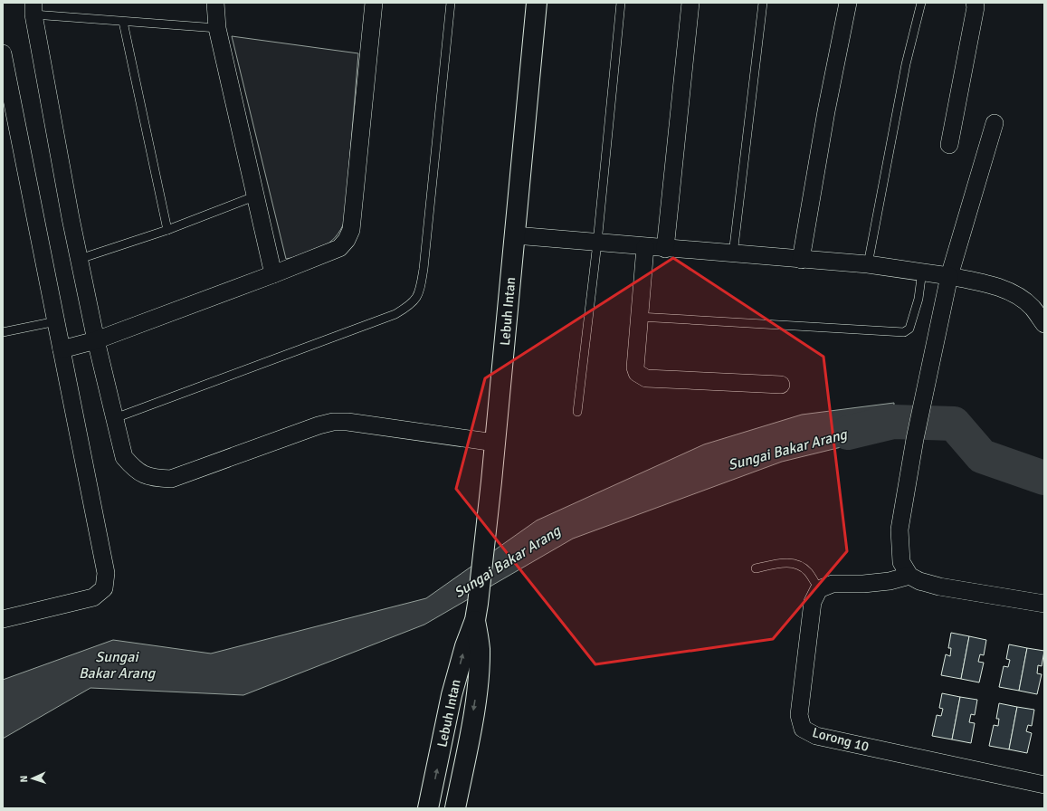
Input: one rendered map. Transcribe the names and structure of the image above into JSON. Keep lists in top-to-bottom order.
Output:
{
  "streets": {
    "main road": ["Lebuh Intan"],
    "street": ["Lorong 10"]
  },
  "water": ["Sungai Bakar Arang"],
  "north": "left"
}
